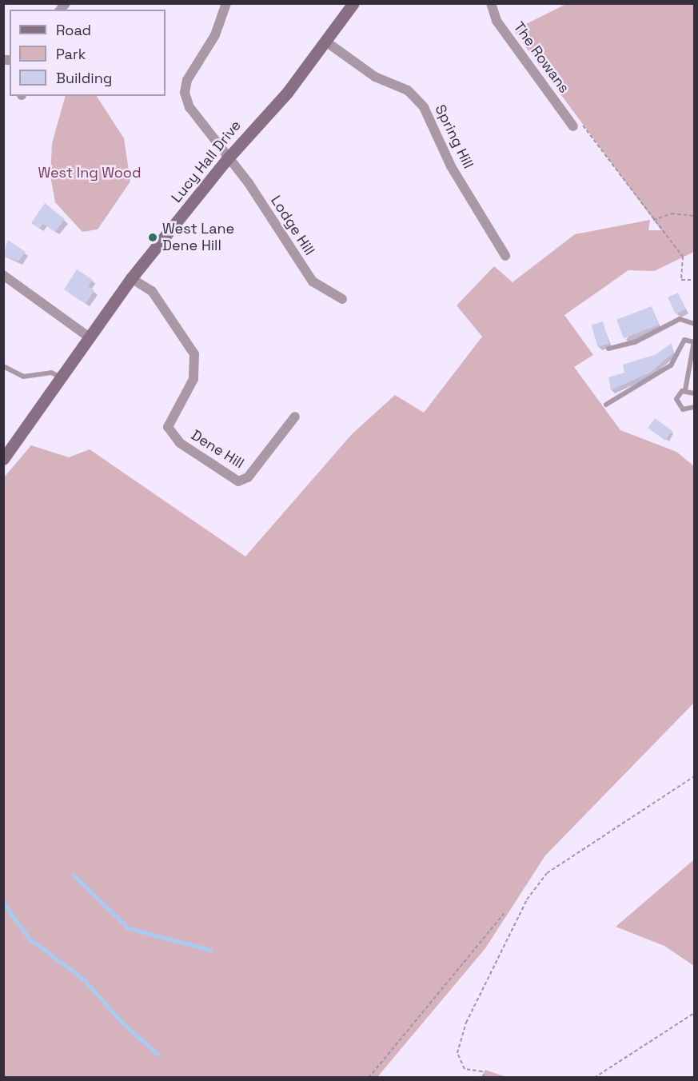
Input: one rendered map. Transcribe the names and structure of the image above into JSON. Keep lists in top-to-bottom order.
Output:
{
  "streets": {
    "street": [
      "The Rowans",
      "Spring Hill",
      "Lucy Hall Drive",
      "Lodge Hill",
      "Dene Hill"
    ]
  },
  "crossings": [
    ["Spring Hill", "Lucy Hall Drive"],
    ["Lucy Hall Drive", "Lodge Hill"],
    ["Lucy Hall Drive", "Dene Hill"]
  ],
  "parks": ["West Ing Wood"],
  "places": ["West Lane Dene Hill"],
  "legend": ["Road", "Park", "Building"]
}
